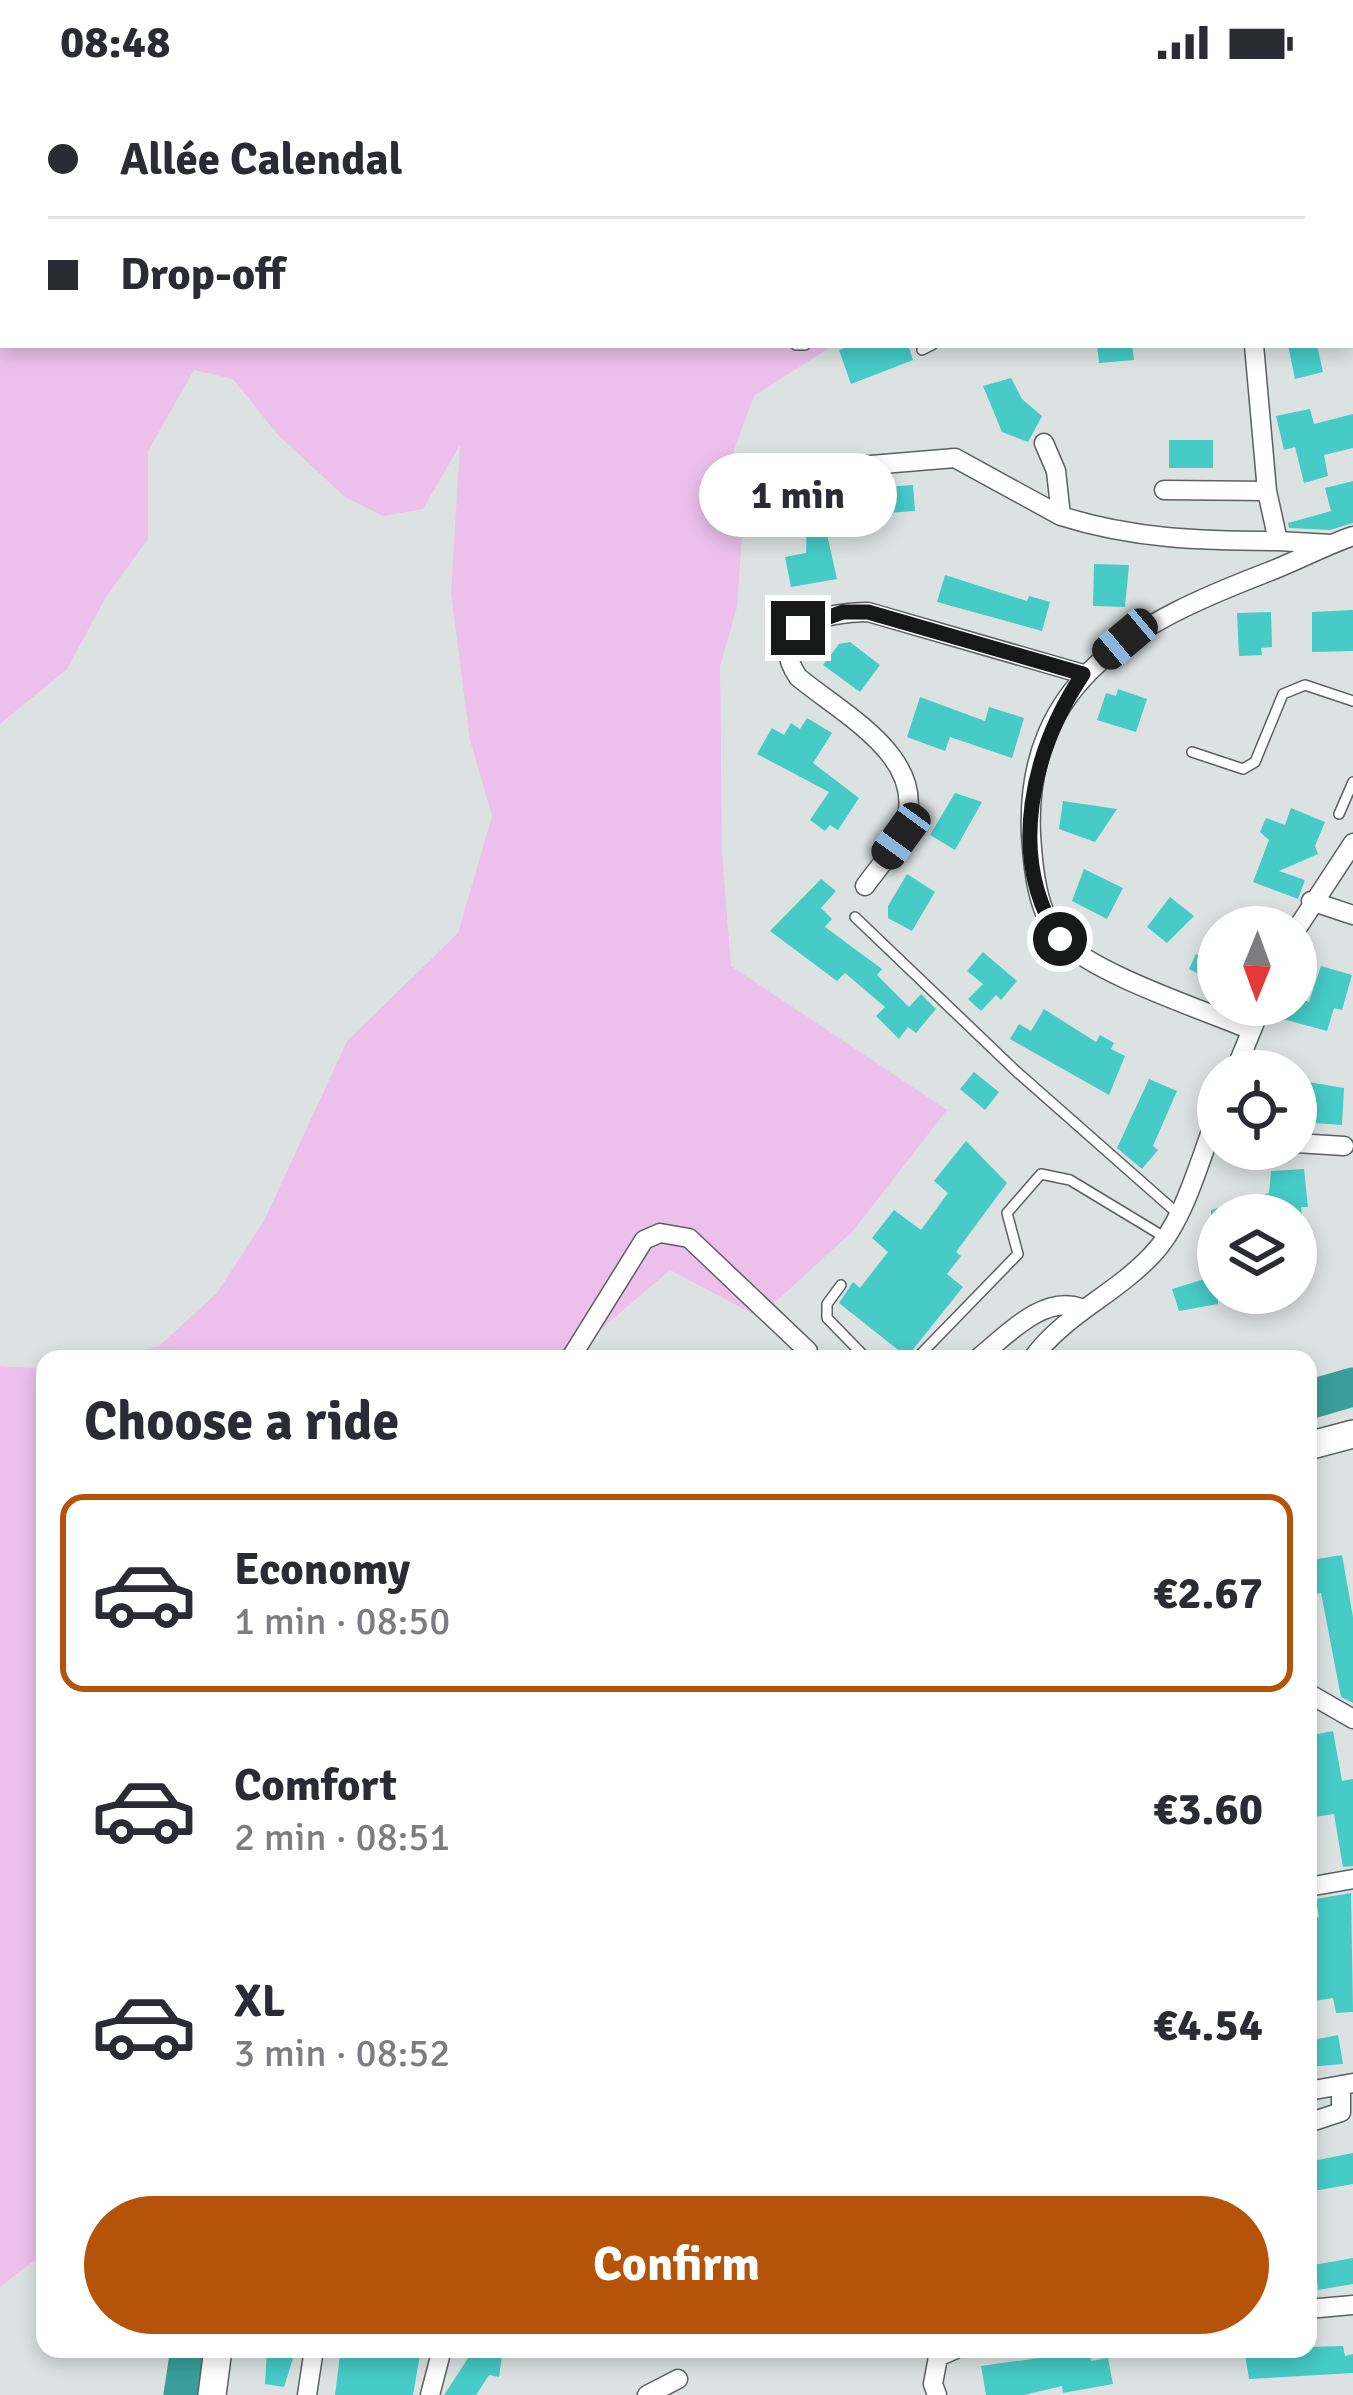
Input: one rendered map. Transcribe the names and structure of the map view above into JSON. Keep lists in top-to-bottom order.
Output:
{
  "north": "bottom",
  "page": {
    "status": "08:48",
    "banner": ["Allée Calendal", "Drop-off"],
    "bubble": "1 min",
    "heading": "Choose a ride",
    "list": [
      {
        "name": "Economy",
        "note": "1 min · 08:50",
        "value": "€2.67"
      },
      {
        "name": "Comfort",
        "note": "2 min · 08:51",
        "value": "€3.60"
      },
      {
        "name": "XL",
        "note": "3 min · 08:52",
        "value": "€4.54"
      }
    ],
    "buttons": "Confirm"
  }
}
